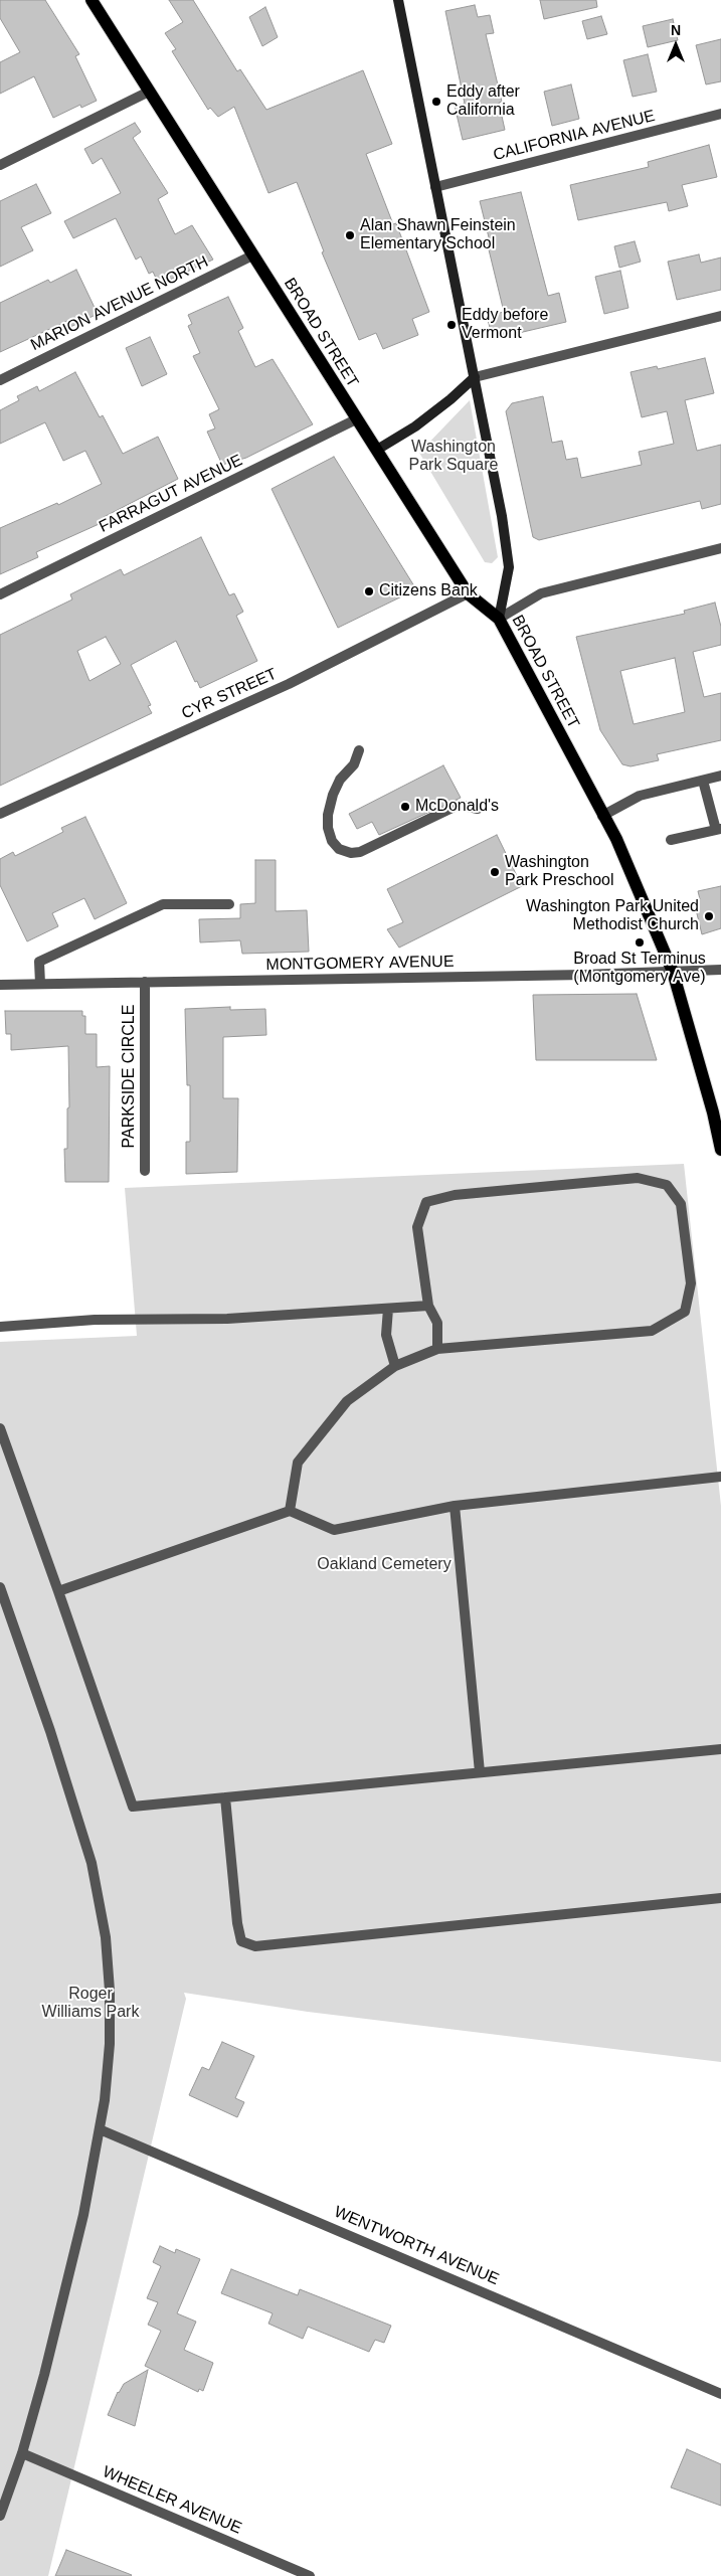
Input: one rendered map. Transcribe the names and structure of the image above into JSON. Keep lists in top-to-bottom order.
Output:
{
  "streets": {
    "main road": ["BROAD STREET"],
    "street": [
      "CALIFORNIA AVENUE",
      "MARION AVENUE NORTH",
      "FARRAGUT AVENUE",
      "CYR STREET",
      "MONTGOMERY AVENUE",
      "PARKSIDE CIRCLE",
      "WENTWORTH AVENUE",
      "WHEELER AVENUE"
    ]
  },
  "crossings": [
    ["MARION AVENUE NORTH", "BROAD STREET"],
    ["BROAD STREET", "FARRAGUT AVENUE"],
    ["BROAD STREET", "CYR STREET"],
    ["BROAD STREET", "MONTGOMERY AVENUE"],
    ["MONTGOMERY AVENUE", "PARKSIDE CIRCLE"]
  ],
  "parks": ["Washington Park Square", "Oakland Cemetery", "Roger Williams Park"],
  "places": [
    "Eddy after California",
    "Alan Shawn Feinstein Elementary School",
    "Eddy before Vermont",
    "Citizens Bank",
    "McDonald's",
    "Washington Park Preschool",
    "Washington Park United Methodist Church",
    "Broad St Terminus (Montgomery Ave)"
  ],
  "north": "top"
}
